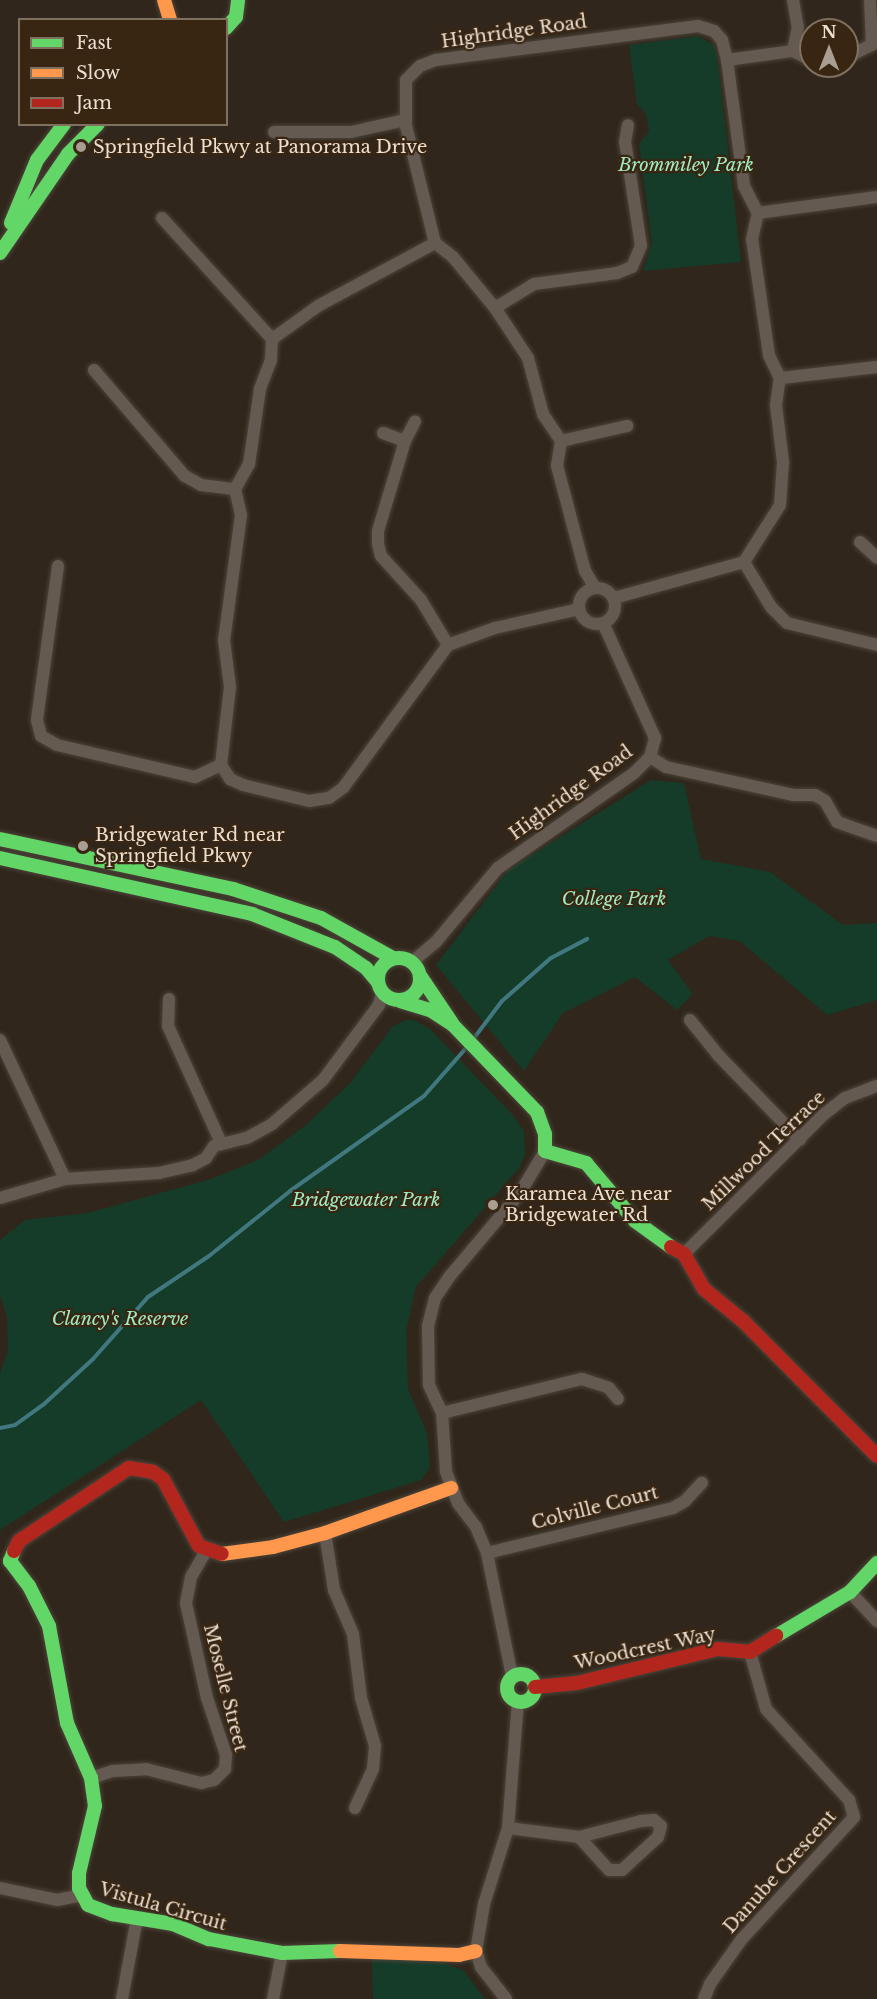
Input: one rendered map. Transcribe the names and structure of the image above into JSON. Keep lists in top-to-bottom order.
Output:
{
  "streets": {
    "street": [
      "Highridge Road",
      "Millwood Terrace",
      "Colville Court",
      "Woodcrest Way",
      "Moselle Street",
      "Danube Crescent",
      "Vistula Circuit"
    ]
  },
  "crossings": [
    ["Woodcrest Way", "Danube Crescent"],
    ["Moselle Street", "Vistula Circuit"]
  ],
  "parks": [
    "Brommiley Park",
    "College Park",
    "Bridgewater Park",
    "Clancy's Reserve"
  ],
  "places": ["Springfield Pkwy at Panorama Drive", "Bridgewater Rd near Springfield Pkwy", "Karamea Ave near Bridgewater Rd"],
  "legend": ["Fast", "Slow", "Jam"],
  "north": "top"
}
